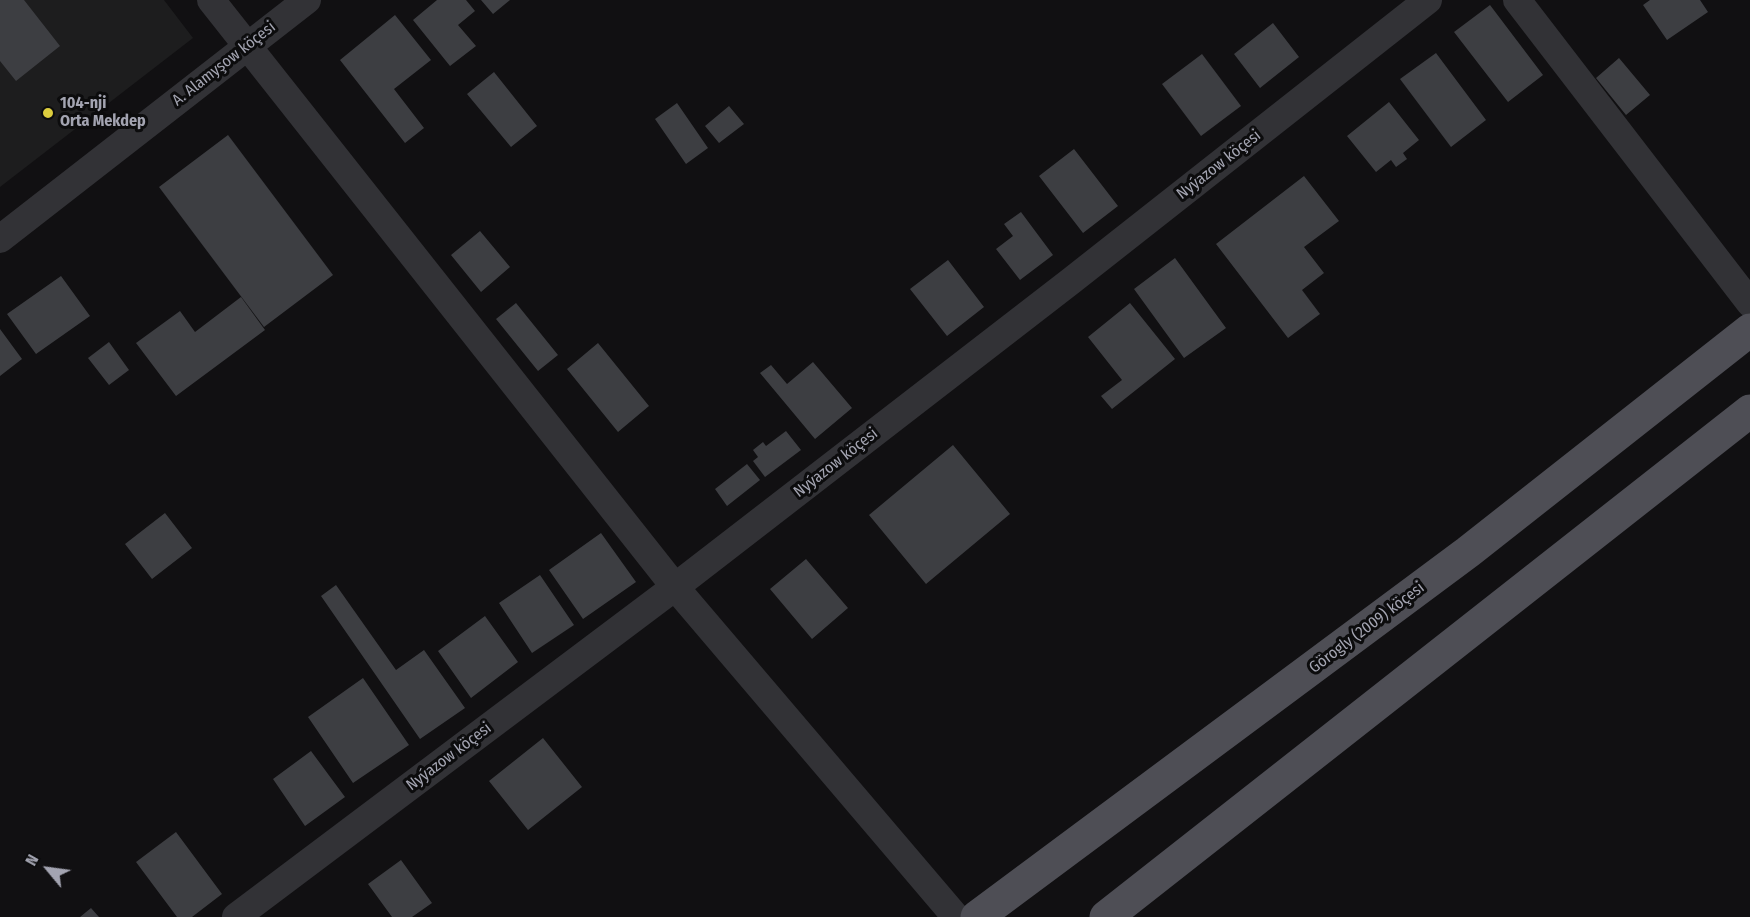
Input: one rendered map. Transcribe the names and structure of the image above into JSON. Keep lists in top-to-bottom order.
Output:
{
  "streets": {
    "main road": ["Görogly (2009) köçesi"],
    "street": ["A. Alamyşow köçesi", "Nyýazow köçesi"]
  },
  "places": ["104-nji Orta Mekdep"],
  "north": "top left"
}
